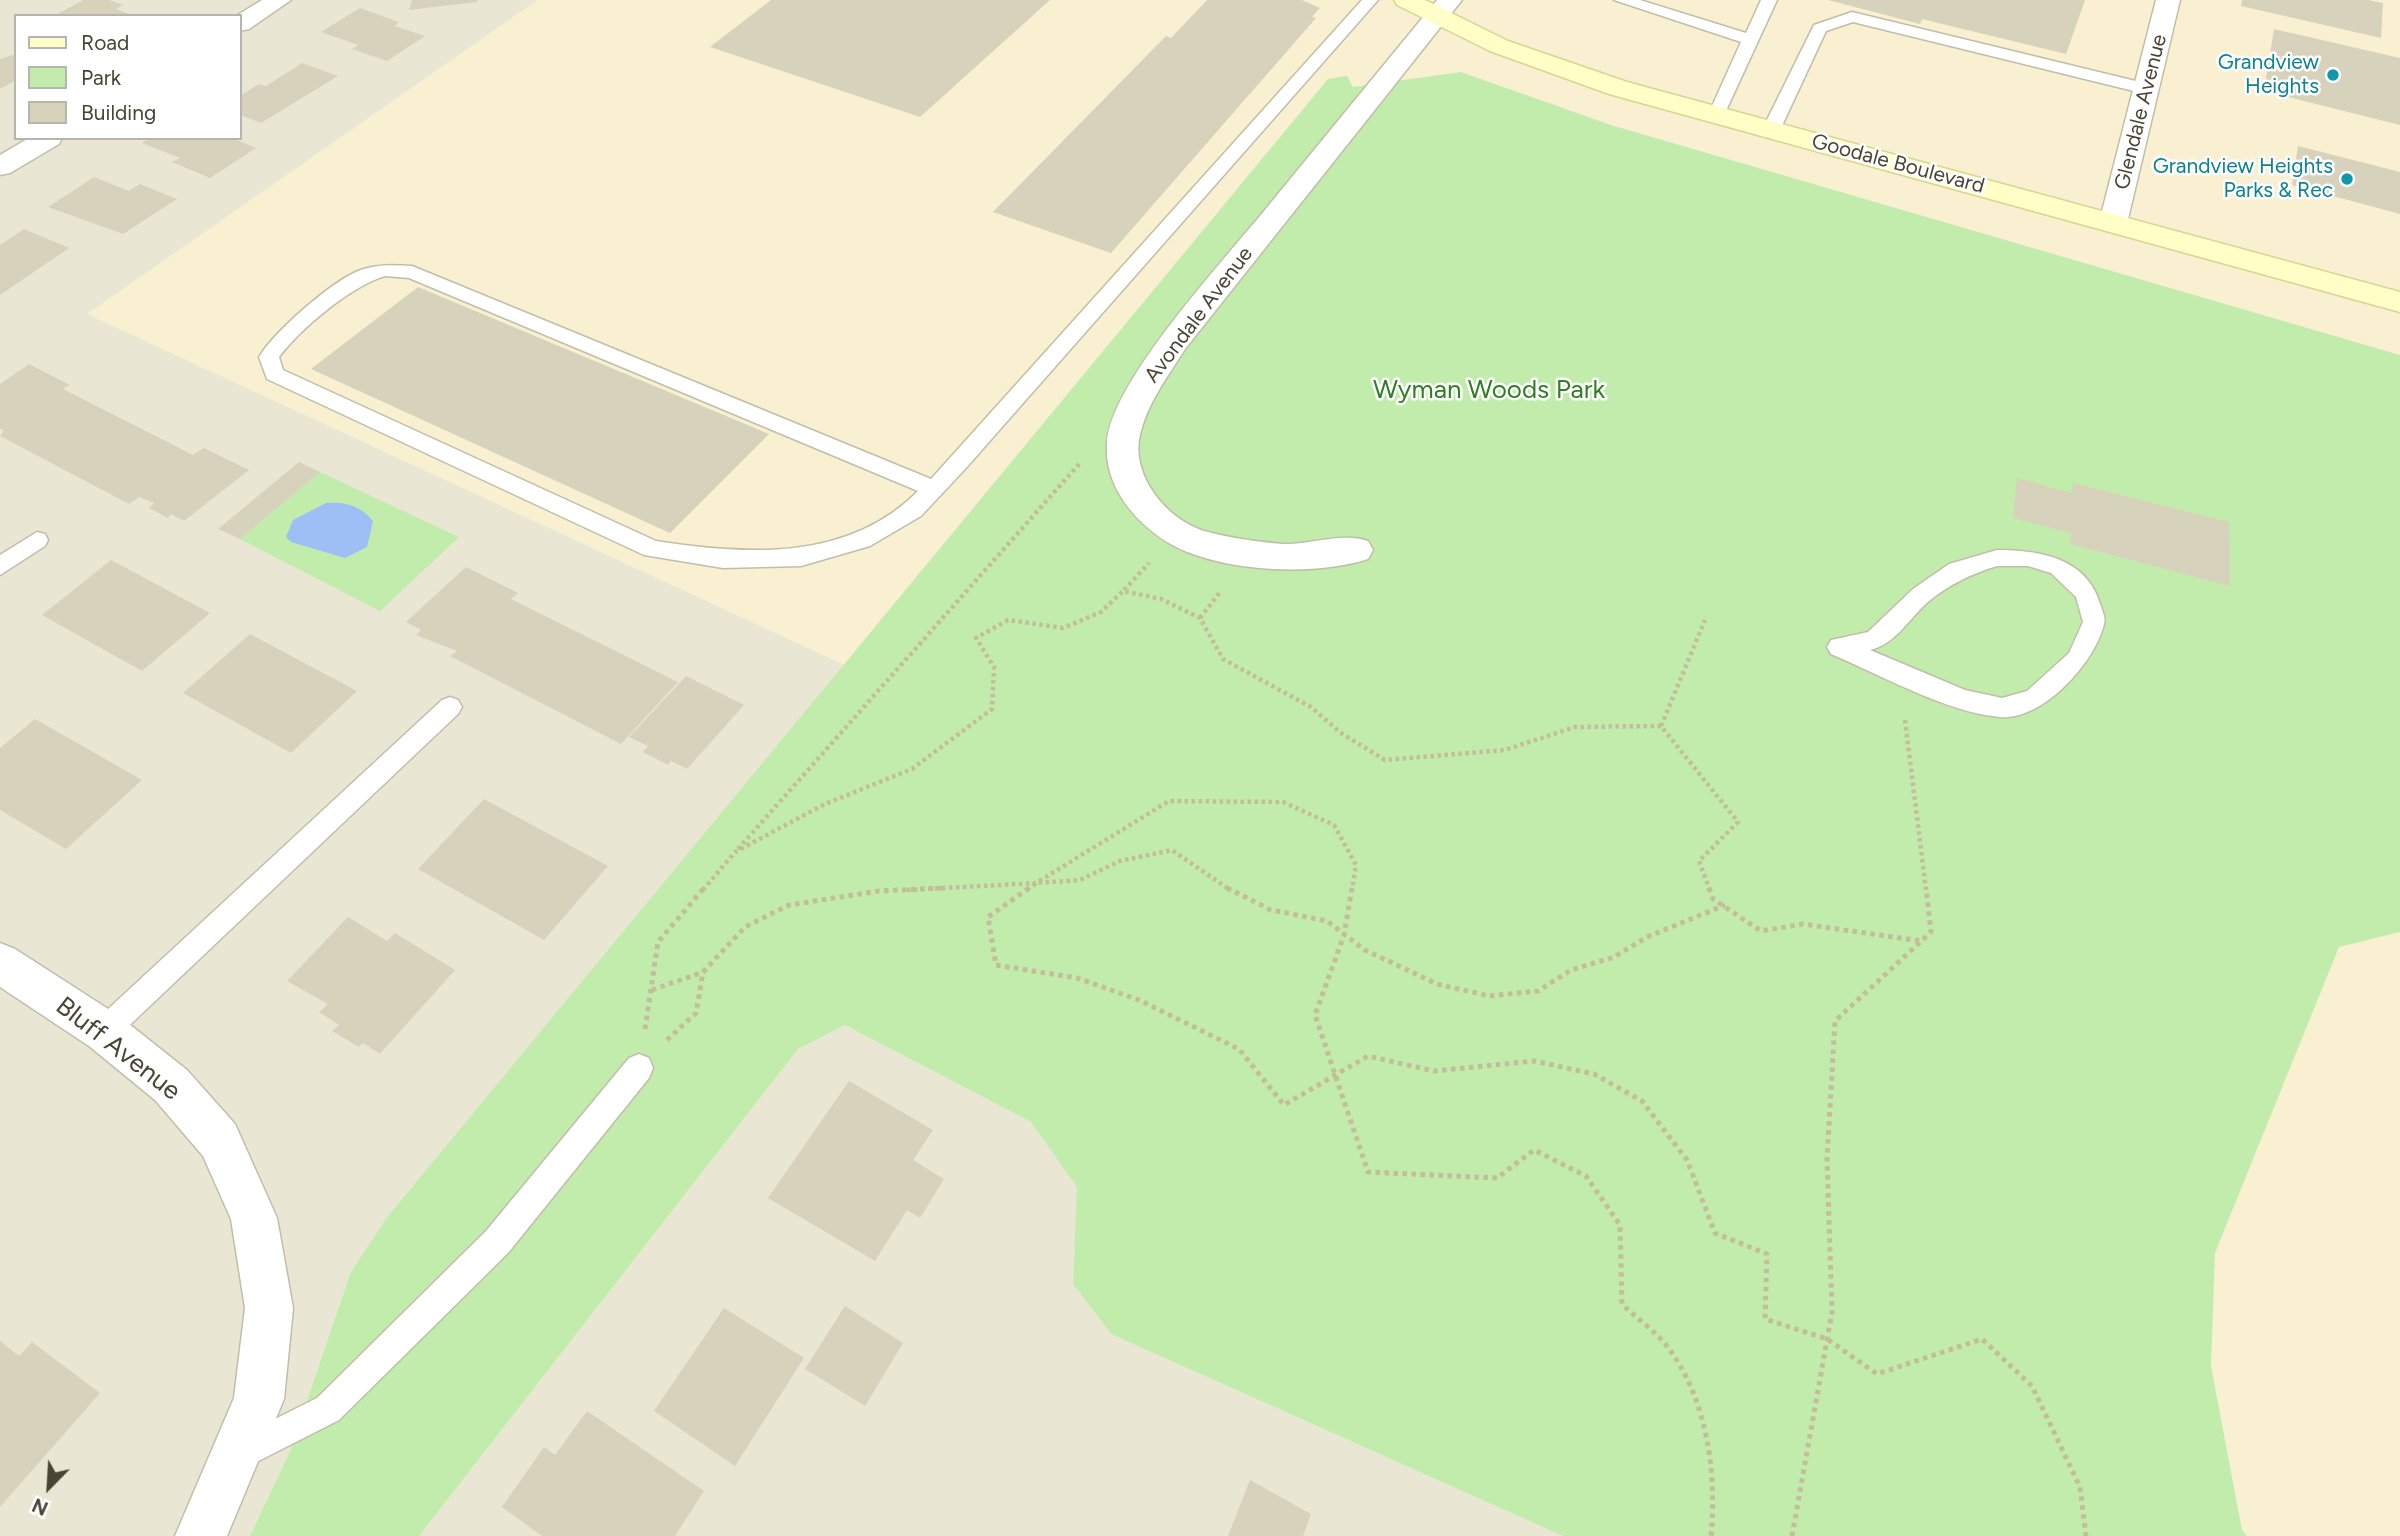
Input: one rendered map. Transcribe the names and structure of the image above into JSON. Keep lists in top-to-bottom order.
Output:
{
  "streets": {
    "main road": ["Goodale Boulevard"],
    "street": ["Glendale Avenue", "Avondale Avenue", "Bluff Avenue"]
  },
  "crossings": [
    ["Glendale Avenue", "Goodale Boulevard"],
    ["Goodale Boulevard", "Avondale Avenue"]
  ],
  "parks": ["Wyman Woods Park"],
  "places": ["Grandview Heights", "Grandview Heights Parks & Rec"],
  "legend": ["Road", "Park", "Building"],
  "north": "bottom left"
}
